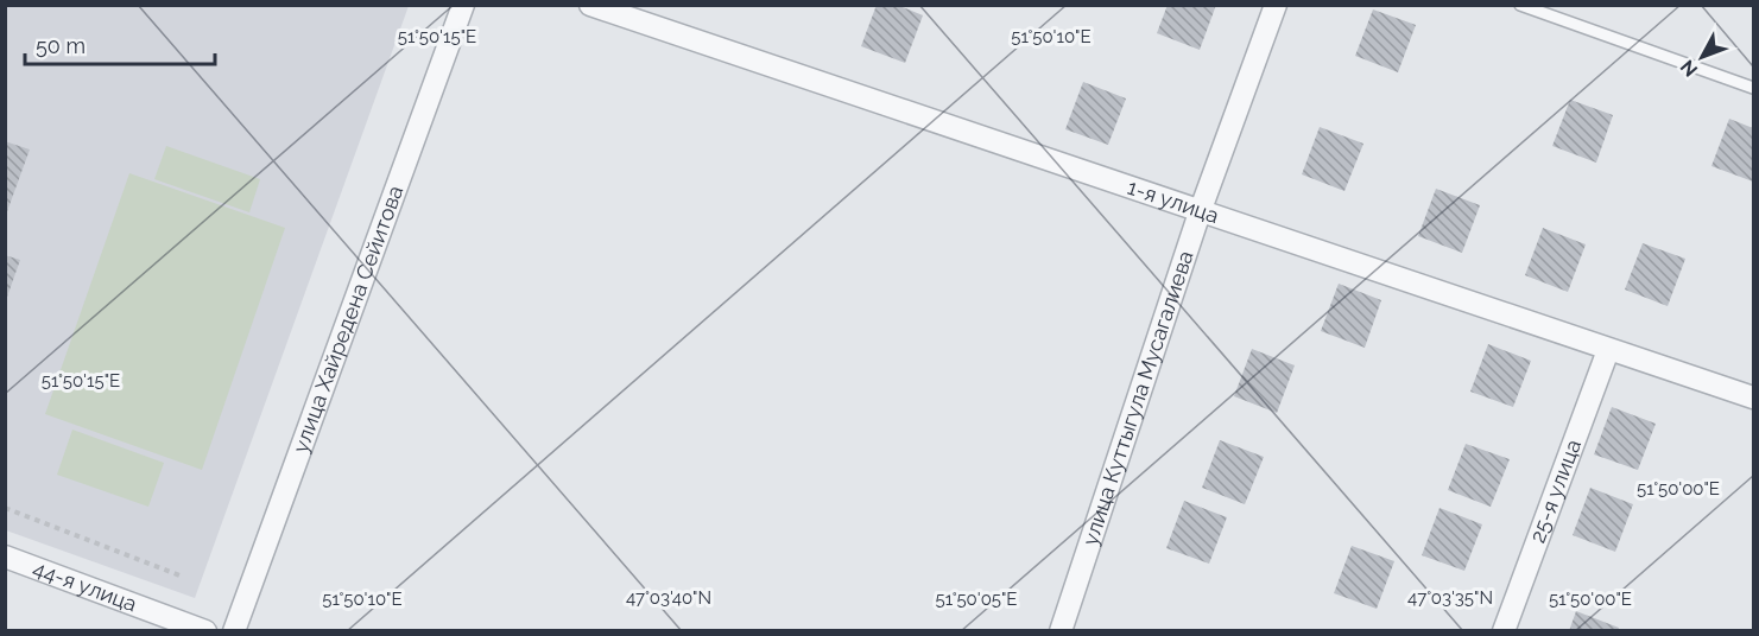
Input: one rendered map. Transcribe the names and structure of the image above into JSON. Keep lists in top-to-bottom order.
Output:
{
  "streets": {
    "street": [
      "1-я улица",
      "улица Хайредена Сейитова",
      "улица Куттыгула Мусагалиева",
      "25-я улица",
      "44-я улица"
    ]
  },
  "crossings": [
    ["1-я улица", "улица Куттыгула Мусагалиева"],
    ["1-я улица", "25-я улица"]
  ],
  "scale_bar": "50 m",
  "north": "bottom left",
  "coordinates": [
    "51°50'15\"E",
    "51°50'10\"E",
    "51°50'00\"E",
    "47°03'40\"N",
    "47°03'35\"N",
    "51°50'05\"E"
  ]
}
